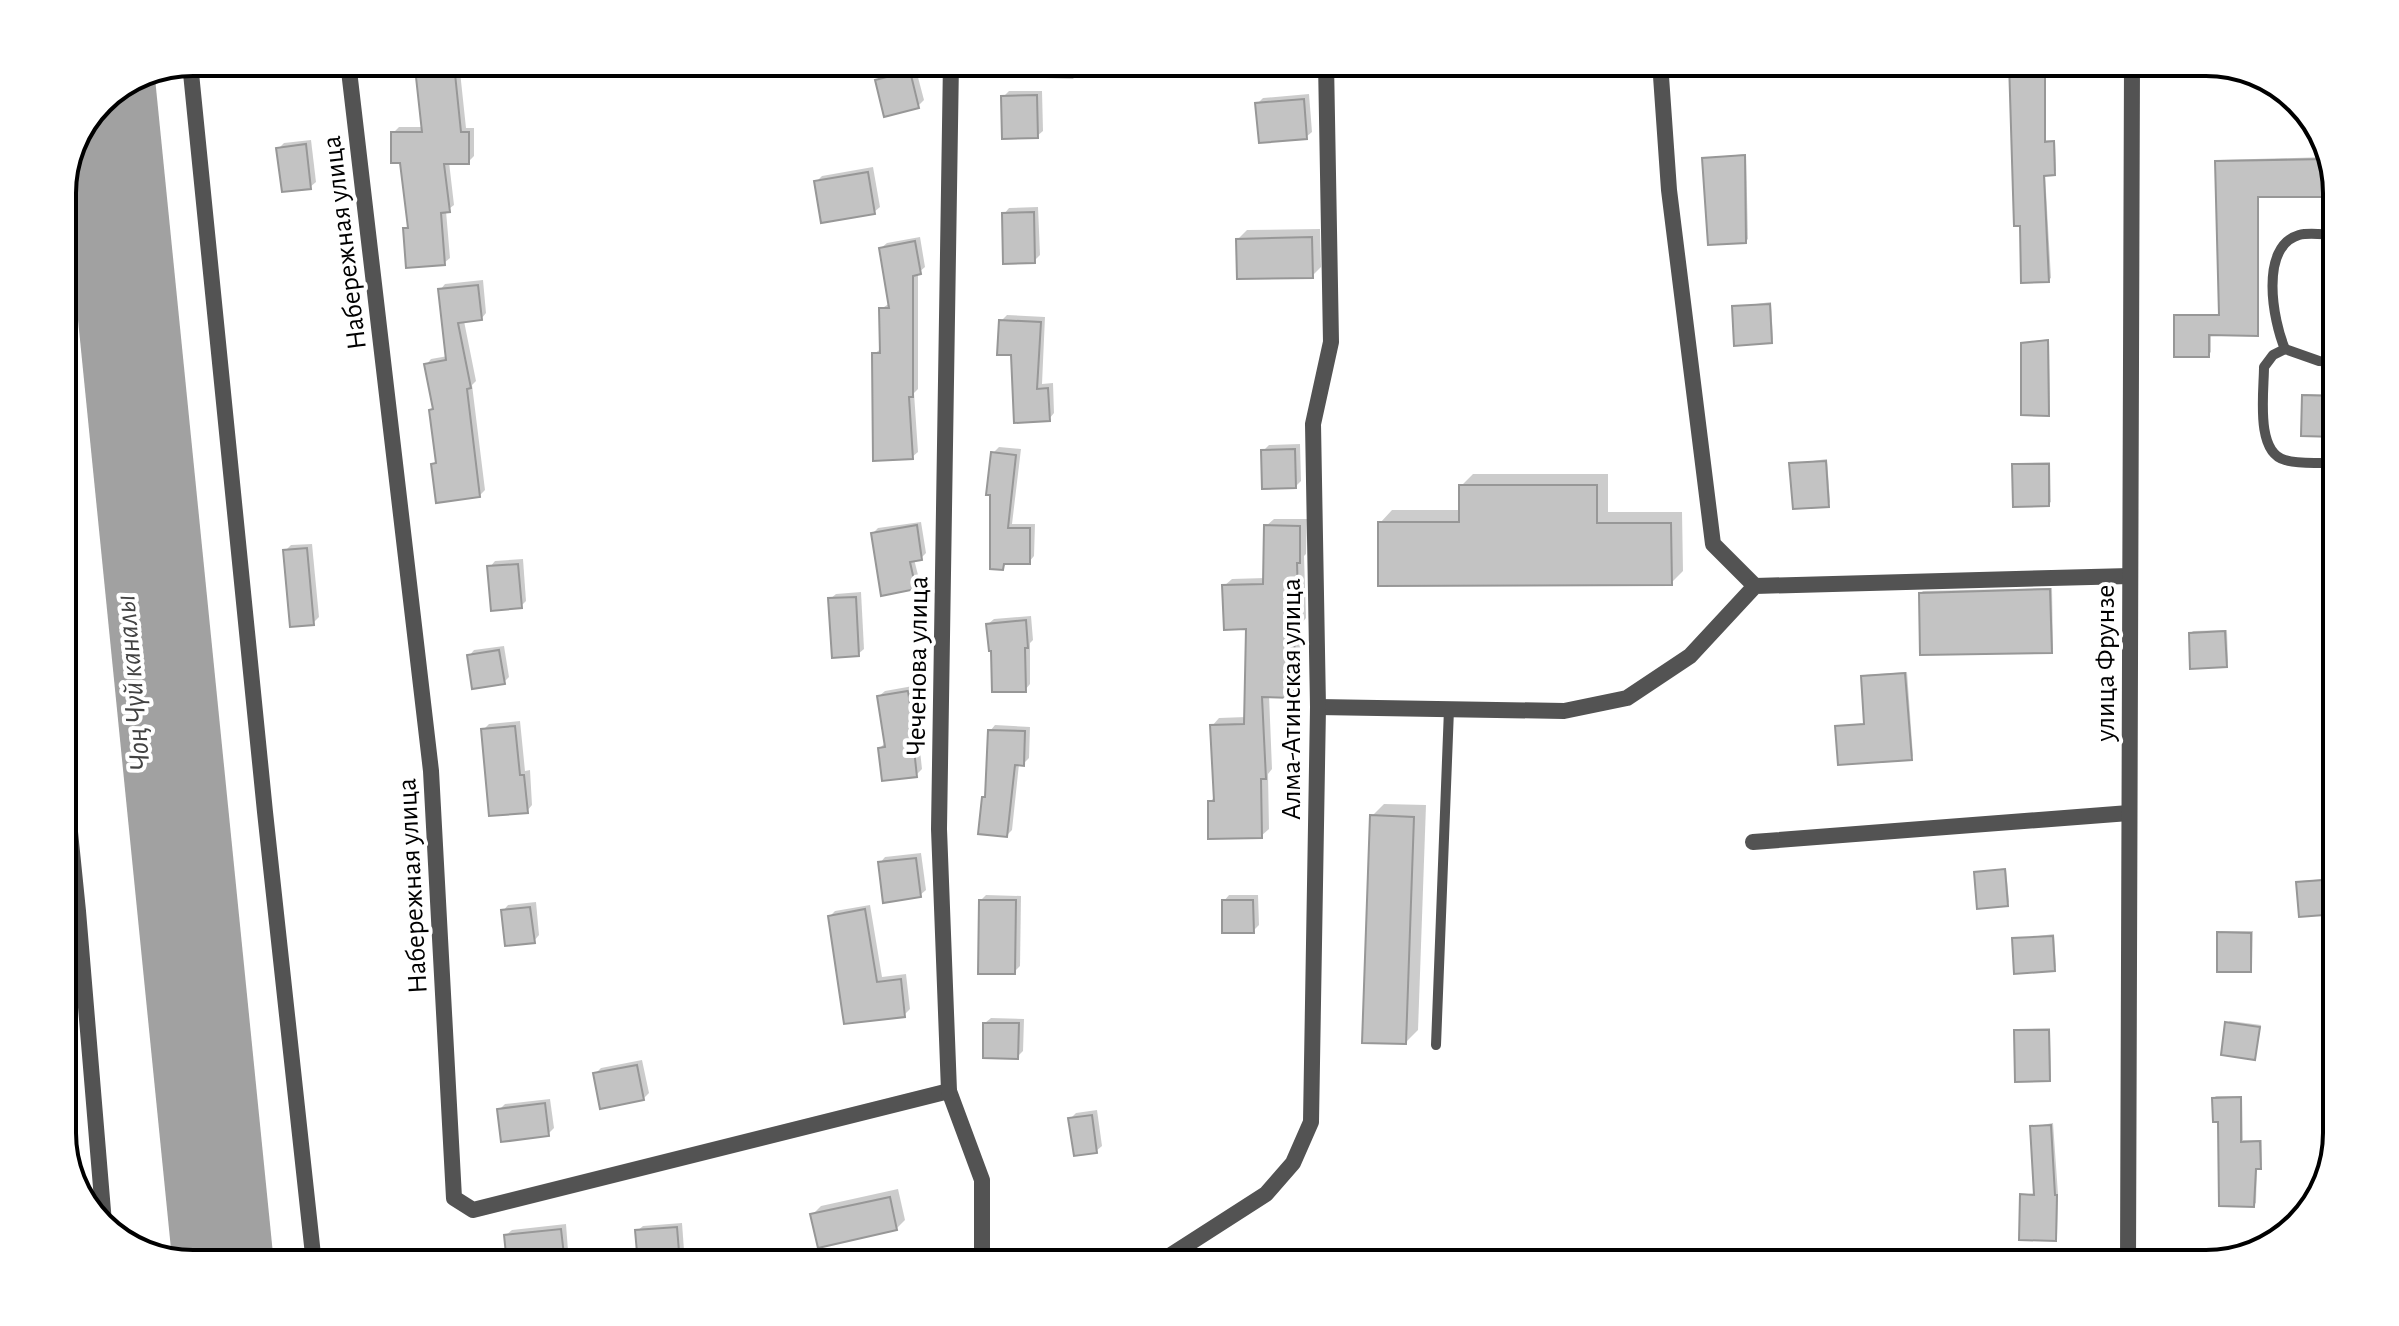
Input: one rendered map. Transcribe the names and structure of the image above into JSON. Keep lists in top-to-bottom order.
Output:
{
  "streets": {
    "street": [
      "Набережная улица",
      "улица Фрунзе",
      "Чеченова улица",
      "Алма-Атинская улица"
    ]
  },
  "crossings": [
    ["Набережная улица", "Чеченова улица"]
  ],
  "water": ["Чоң Чүй каналы"]
}
